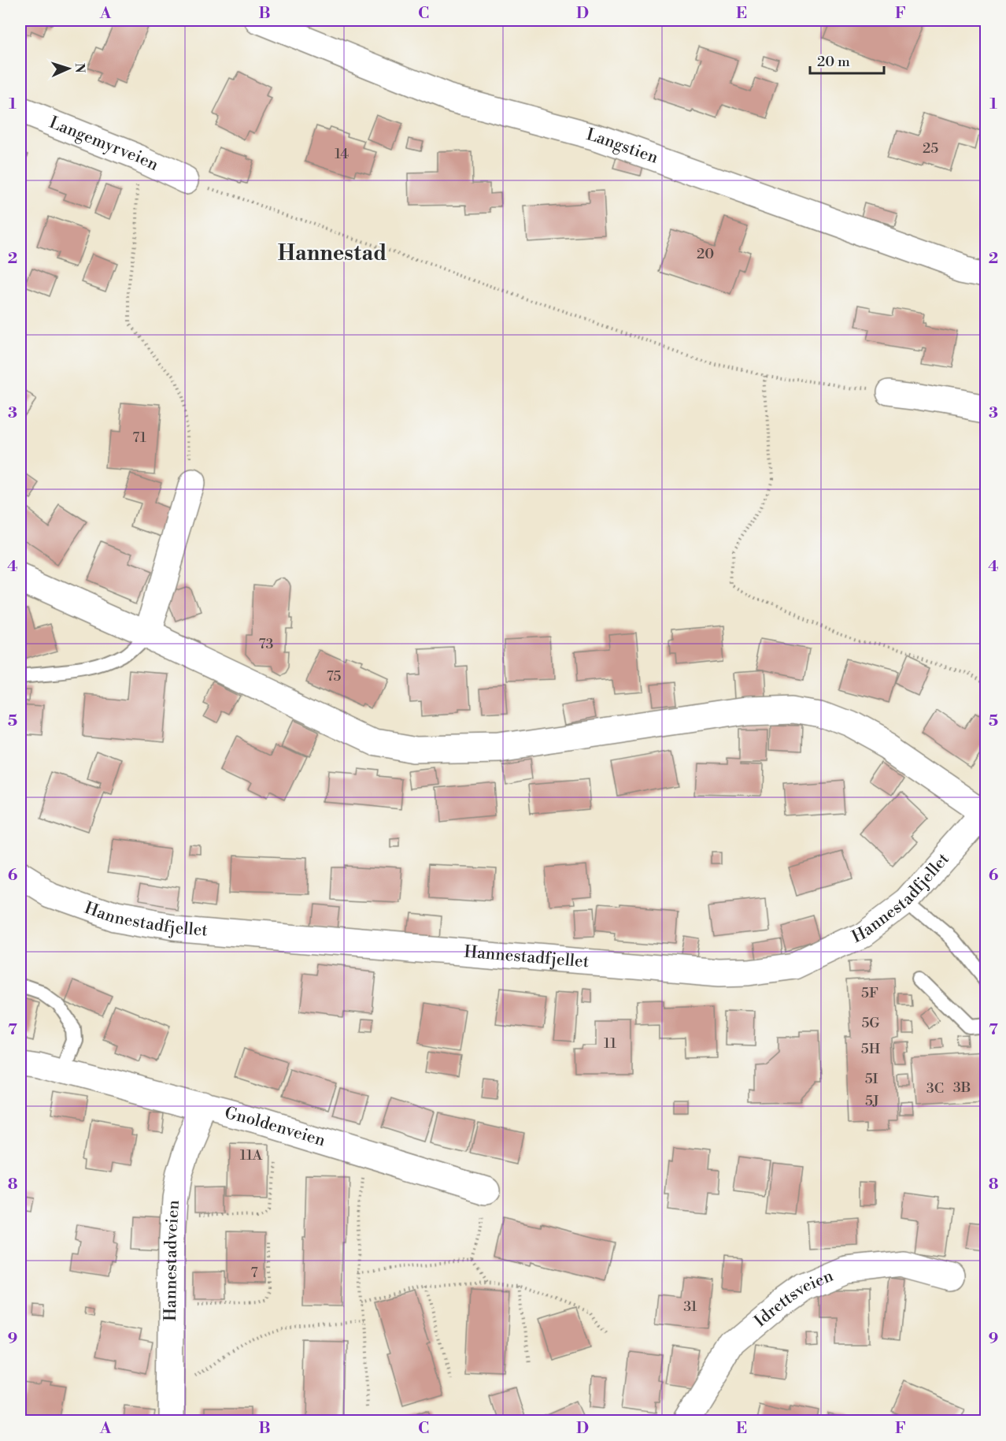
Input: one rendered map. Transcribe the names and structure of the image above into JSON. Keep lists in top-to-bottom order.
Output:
{
  "streets": {
    "street": [
      "Langemyrveien",
      "Langstien",
      "Hannestadfjellet",
      "Gnoldenveien",
      "Hannestadveien",
      "Idrettsveien"
    ]
  },
  "crossings": [
    ["Gnoldenveien", "Hannestadveien"]
  ],
  "districts": ["Hannestad"],
  "house_numbers": [
    "25",
    "14",
    "20",
    "71",
    "73",
    "75",
    "5F",
    "5G",
    "11",
    "5H",
    "5I",
    "3B",
    "3C",
    "5J",
    "11A",
    "7",
    "31"
  ],
  "scale_bar": "20 m",
  "north": "right",
  "grid": {
    "columns": [
      "A",
      "B",
      "C",
      "D",
      "E",
      "F"
    ],
    "rows": [
      "1",
      "2",
      "3",
      "4",
      "5",
      "6",
      "7",
      "8",
      "9"
    ]
  }
}
